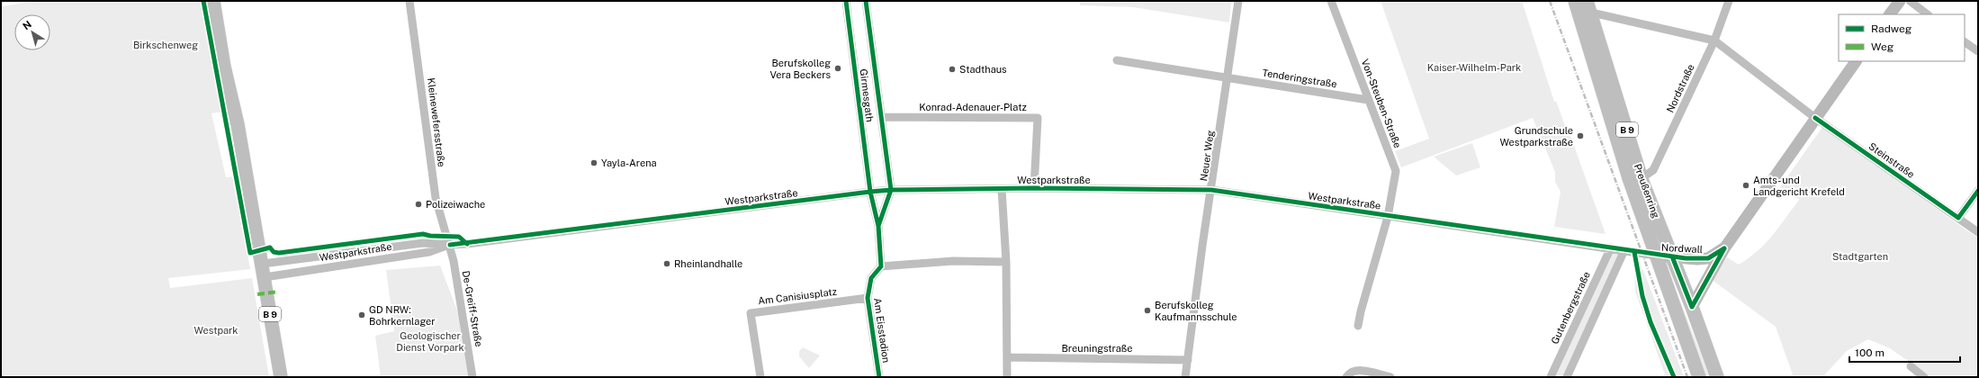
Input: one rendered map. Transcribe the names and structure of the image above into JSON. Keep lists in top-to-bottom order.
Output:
{
  "streets": {
    "main road": ["B 9", "Preußenring"],
    "street": [
      "Tenderingstraße",
      "Nordstraße",
      "Girmesgath",
      "Von-Steuben-Straße",
      "Konrad-Adenauer-Platz",
      "Kleinewefersstraße",
      "Neuer Weg",
      "Steinstraße",
      "Westparkstraße",
      "Nordwall",
      "Am Canisiusplatz",
      "Gutenbergstraße",
      "De-Greiff-Straße",
      "Am Eisstadion",
      "Breuningstraße"
    ]
  },
  "crossings": [
    ["Tenderingstraße", "Von-Steuben-Straße"],
    ["Tenderingstraße", "Neuer Weg"],
    ["Nordstraße", "Steinstraße"],
    ["Nordstraße", "Preußenring"],
    ["Girmesgath", "Konrad-Adenauer-Platz"],
    ["Girmesgath", "Westparkstraße"],
    ["Von-Steuben-Straße", "Westparkstraße"],
    ["Konrad-Adenauer-Platz", "Westparkstraße"],
    ["Kleinewefersstraße", "Westparkstraße"],
    ["Kleinewefersstraße", "De-Greiff-Straße"],
    ["B 9", "Westparkstraße"],
    ["Neuer Weg", "Westparkstraße"],
    ["Neuer Weg", "Breuningstraße"],
    ["Steinstraße", "Preußenring"],
    ["Steinstraße", "Nordwall"],
    ["Westparkstraße", "Preußenring"],
    ["Westparkstraße", "Nordwall"],
    ["Westparkstraße", "Gutenbergstraße"],
    ["Westparkstraße", "De-Greiff-Straße"],
    ["Preußenring", "Nordwall"],
    ["Am Canisiusplatz", "Am Eisstadion"]
  ],
  "parks": [
    "Birkschenweg",
    "Kaiser-Wilhelm-Park",
    "Stadtgarten",
    "Westpark",
    "Geologischer Dienst Vorpark"
  ],
  "places": [
    "Berufskolleg Vera Beckers",
    "Stadthaus",
    "Grundschule Westparkstraße",
    "Yayla-Arena",
    "Amts- und Landgericht Krefeld",
    "Polizeiwache",
    "Rheinlandhalle",
    "Berufskolleg Kaufmannsschule",
    "GD NRW: Bohrkernlager"
  ],
  "legend": ["Radweg", "Weg"],
  "scale_bar": "100 m",
  "north": "top left"
}
